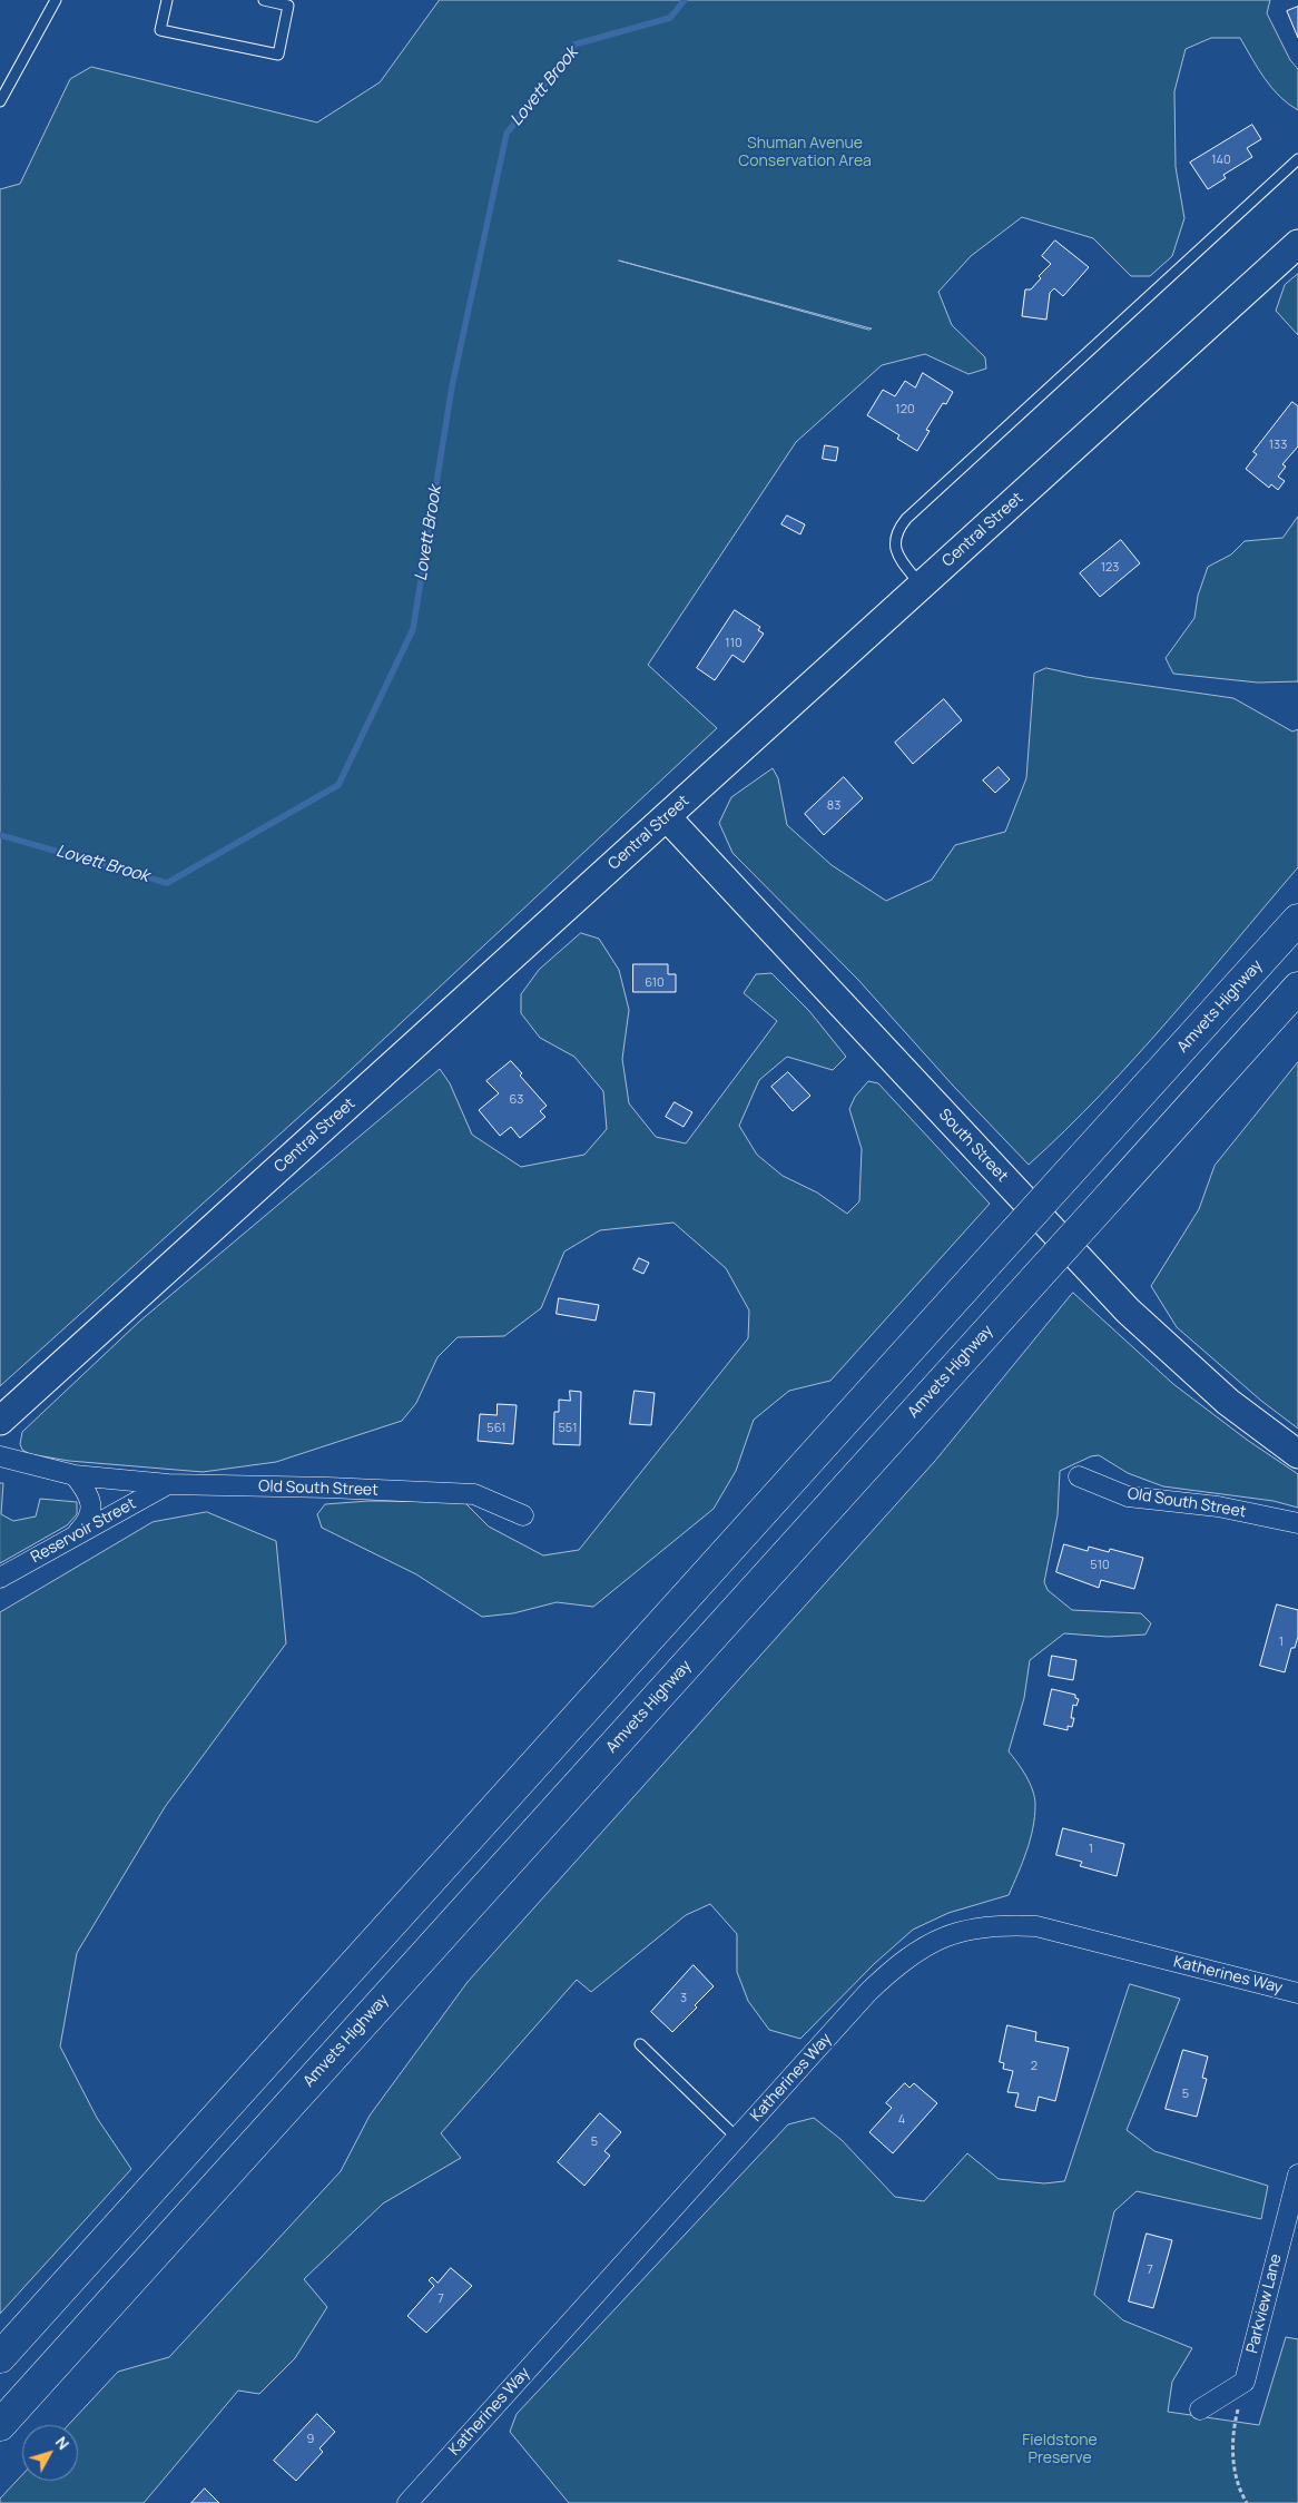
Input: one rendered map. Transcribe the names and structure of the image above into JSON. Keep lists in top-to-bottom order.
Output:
{
  "streets": {
    "highway": ["Amvets Highway"],
    "street": [
      "Central Street",
      "South Street",
      "Old South Street",
      "Reservoir Street",
      "Katherines Way",
      "Parkview Lane"
    ]
  },
  "crossings": [
    ["Central Street", "South Street"],
    ["Old South Street", "Reservoir Street"]
  ],
  "water": ["Lovett Brook"],
  "parks": ["Shuman Avenue Conservation Area", "Fieldstone Preserve"],
  "house_numbers": [
    "140",
    "120",
    "133",
    "123",
    "110",
    "83",
    "610",
    "63",
    "561",
    "551",
    "510",
    "1",
    "1",
    "3",
    "2",
    "5",
    "4",
    "5",
    "7",
    "7",
    "9"
  ],
  "north": "top right"
}
